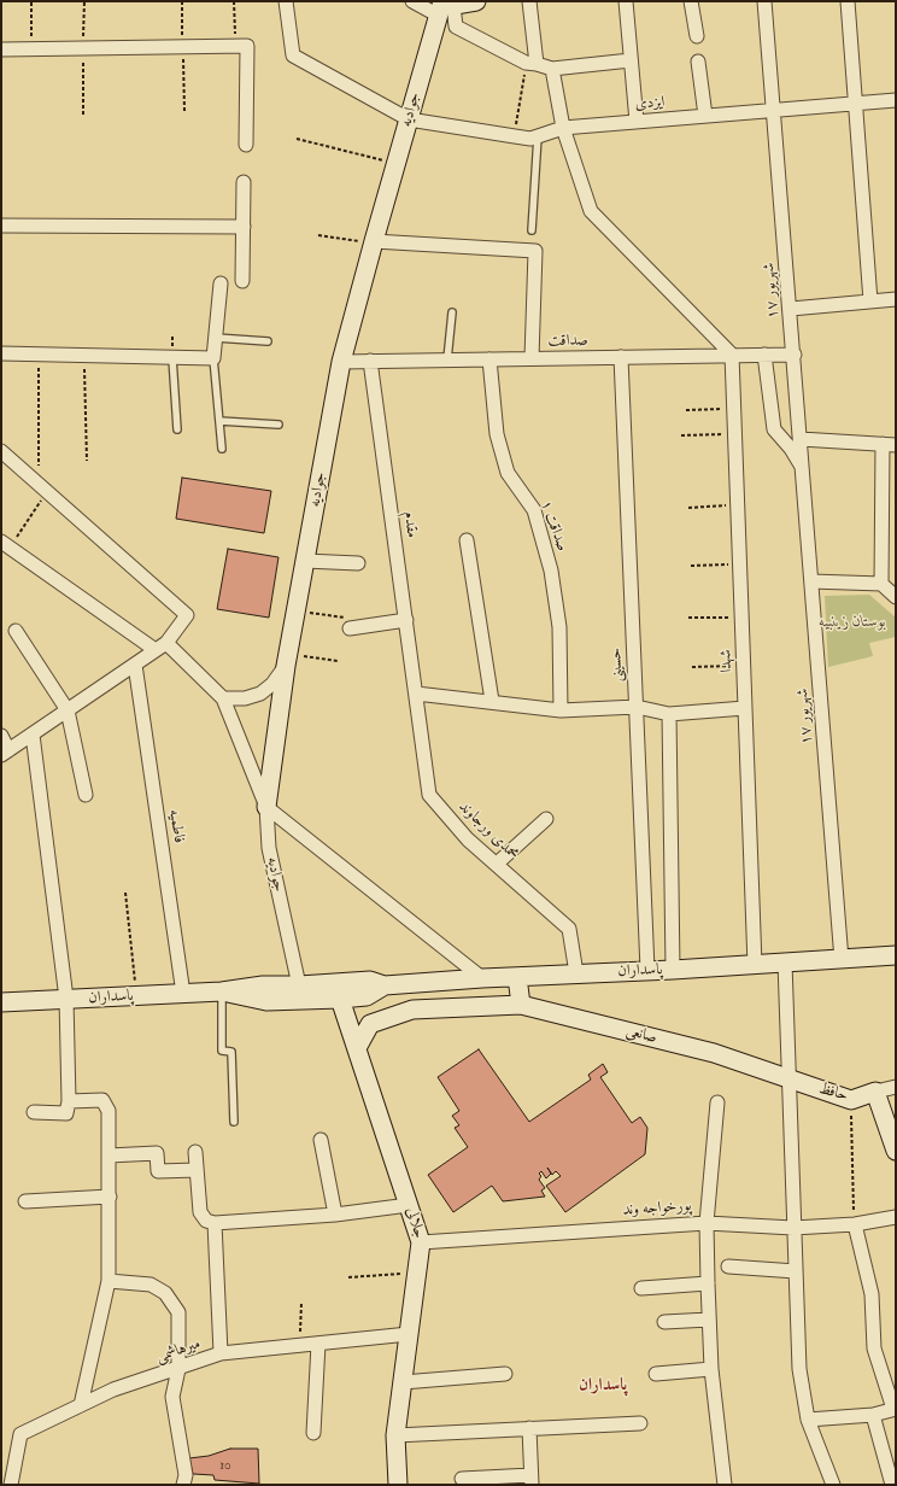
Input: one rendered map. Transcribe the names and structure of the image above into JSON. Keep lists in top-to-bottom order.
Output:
{
  "streets": {
    "main road": [
      "جوادیه",
      "پاسداران",
      "صانعی",
      "حافظ",
      "جلالی"
    ],
    "street": [
      "ایزدی",
      "۱۷ شهریور",
      "صداقت",
      "مقدم",
      "صداقت ۱",
      "شهدا",
      "حسینی",
      "فاطمیه",
      "محمدی ورجاوند",
      "پورخواجه وند",
      "میرهاشمی"
    ]
  },
  "crossings": [
    ["ایزدی", "جوادیه"],
    ["ایزدی", "۱۷ شهریور"],
    ["جوادیه", "صداقت"],
    ["جوادیه", "پاسداران"],
    ["۱۷ شهریور", "صداقت"],
    ["۱۷ شهریور", "پاسداران"],
    ["صداقت", "مقدم"],
    ["صداقت", "صداقت ۱"],
    ["صداقت", "شهدا"],
    ["صداقت", "حسینی"],
    ["مقدم", "محمدی ورجاوند"],
    ["شهدا", "پاسداران"],
    ["حسینی", "پاسداران"],
    ["فاطمیه", "پاسداران"],
    ["محمدی ورجاوند", "پاسداران"],
    ["پاسداران", "جلالی"],
    ["صانعی", "حافظ"],
    ["صانعی", "جلالی"],
    ["پورخواجه وند", "جلالی"],
    ["جلالی", "میرهاشمی"]
  ],
  "districts": ["پاسداران"],
  "parks": ["بوستان زینبیه"],
  "house_numbers": ["10"]
}
